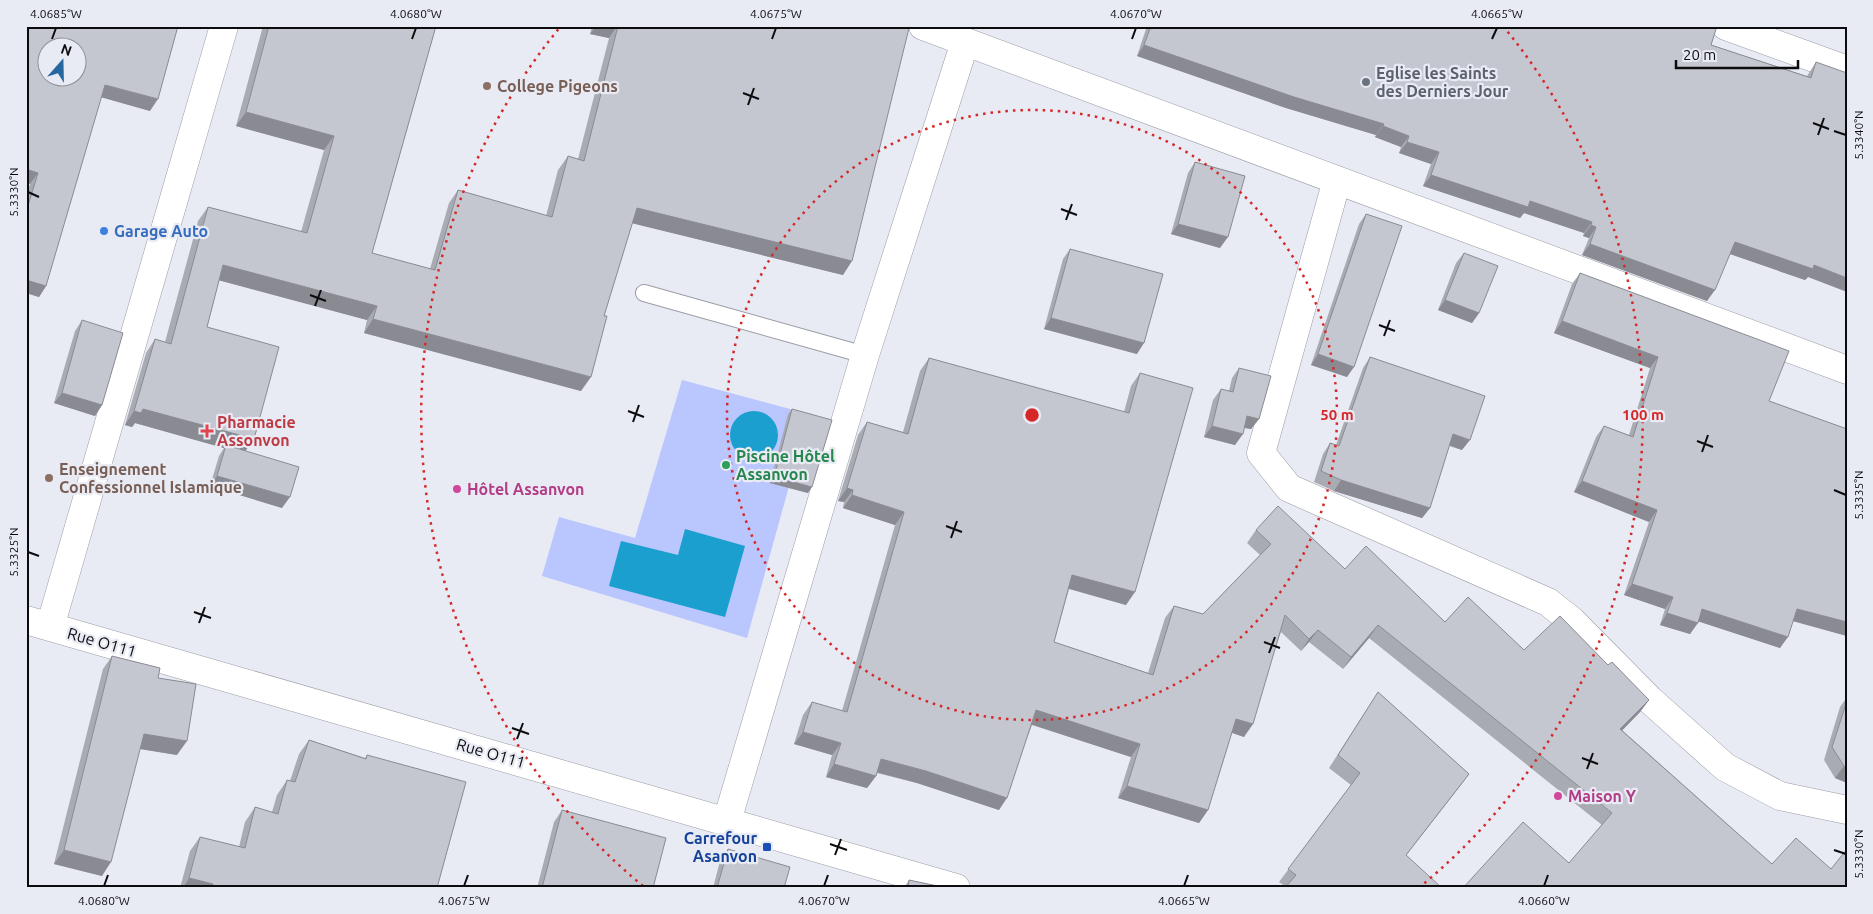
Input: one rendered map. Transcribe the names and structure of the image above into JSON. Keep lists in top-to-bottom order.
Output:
{
  "streets": {
    "street": ["Rue O111"]
  },
  "places": {
    "other": [
      "Eglise les Saints des Derniers Jour",
      "College Pigeons",
      "Garage Auto",
      "Piscine Hôtel Assanvon",
      "Enseignement Confessionnel Islamique",
      "Hôtel Assanvon",
      "Maison Y"
    ],
    "health": ["Pharmacie Assonvon"],
    "transit": ["Carrefour Asanvon"]
  },
  "scale_bar": "20 m",
  "north": "top",
  "coordinates": [
    "4.0685°W",
    "4.0680°W",
    "4.0675°W",
    "4.0670°W",
    "4.0665°W",
    "5.3340°N",
    "5.3330°N",
    "5.3335°N",
    "5.3325°N",
    "4.0660°W"
  ],
  "rings": ["50 m", "100 m"]
}
